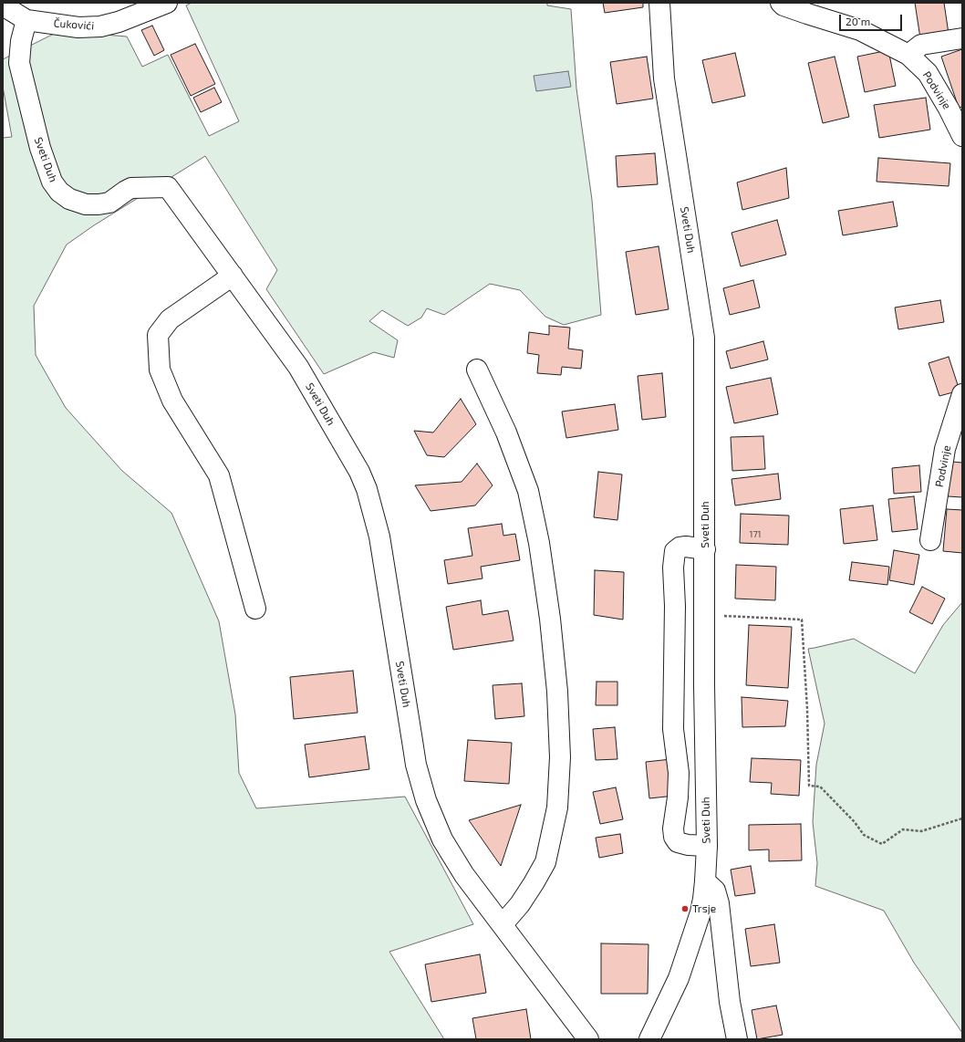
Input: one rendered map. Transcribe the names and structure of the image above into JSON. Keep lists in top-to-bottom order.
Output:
{
  "streets": {
    "street": ["Čukovići", "Podvinje", "Sveti Duh"]
  },
  "crossings": [
    ["Čukovići", "Sveti Duh"]
  ],
  "places": ["Trsje"],
  "house_numbers": ["171"],
  "scale_bar": "20 m"
}
